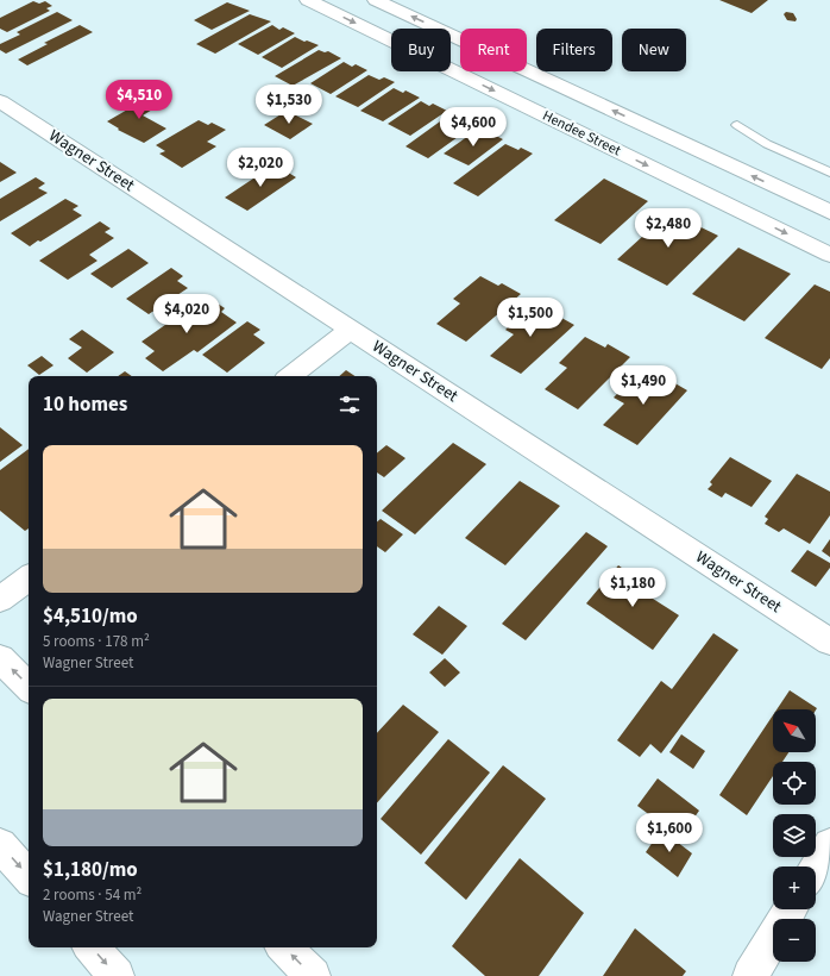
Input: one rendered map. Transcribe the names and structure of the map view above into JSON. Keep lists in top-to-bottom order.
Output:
{
  "streets": {
    "street": ["Hendee Street", "Wagner Street"]
  },
  "north": "top left",
  "page": {
    "chip": [
      "Buy",
      "Rent",
      "Filters",
      "New"
    ],
    "price": [
      "$4,510",
      "$1,530",
      "$4,600",
      "$2,020",
      "$2,480",
      "$4,020",
      "$1,500",
      "$1,490",
      "$1,180",
      "$1,600"
    ],
    "heading": "10 homes",
    "list": [
      {
        "name": "$4,510/mo",
        "note": "5 rooms · 178 m² · Wagner Street"
      },
      {
        "name": "$1,180/mo",
        "note": "2 rooms · 54 m² · Wagner Street"
      }
    ],
    "map_buttons": ["+", "−"]
  }
}
